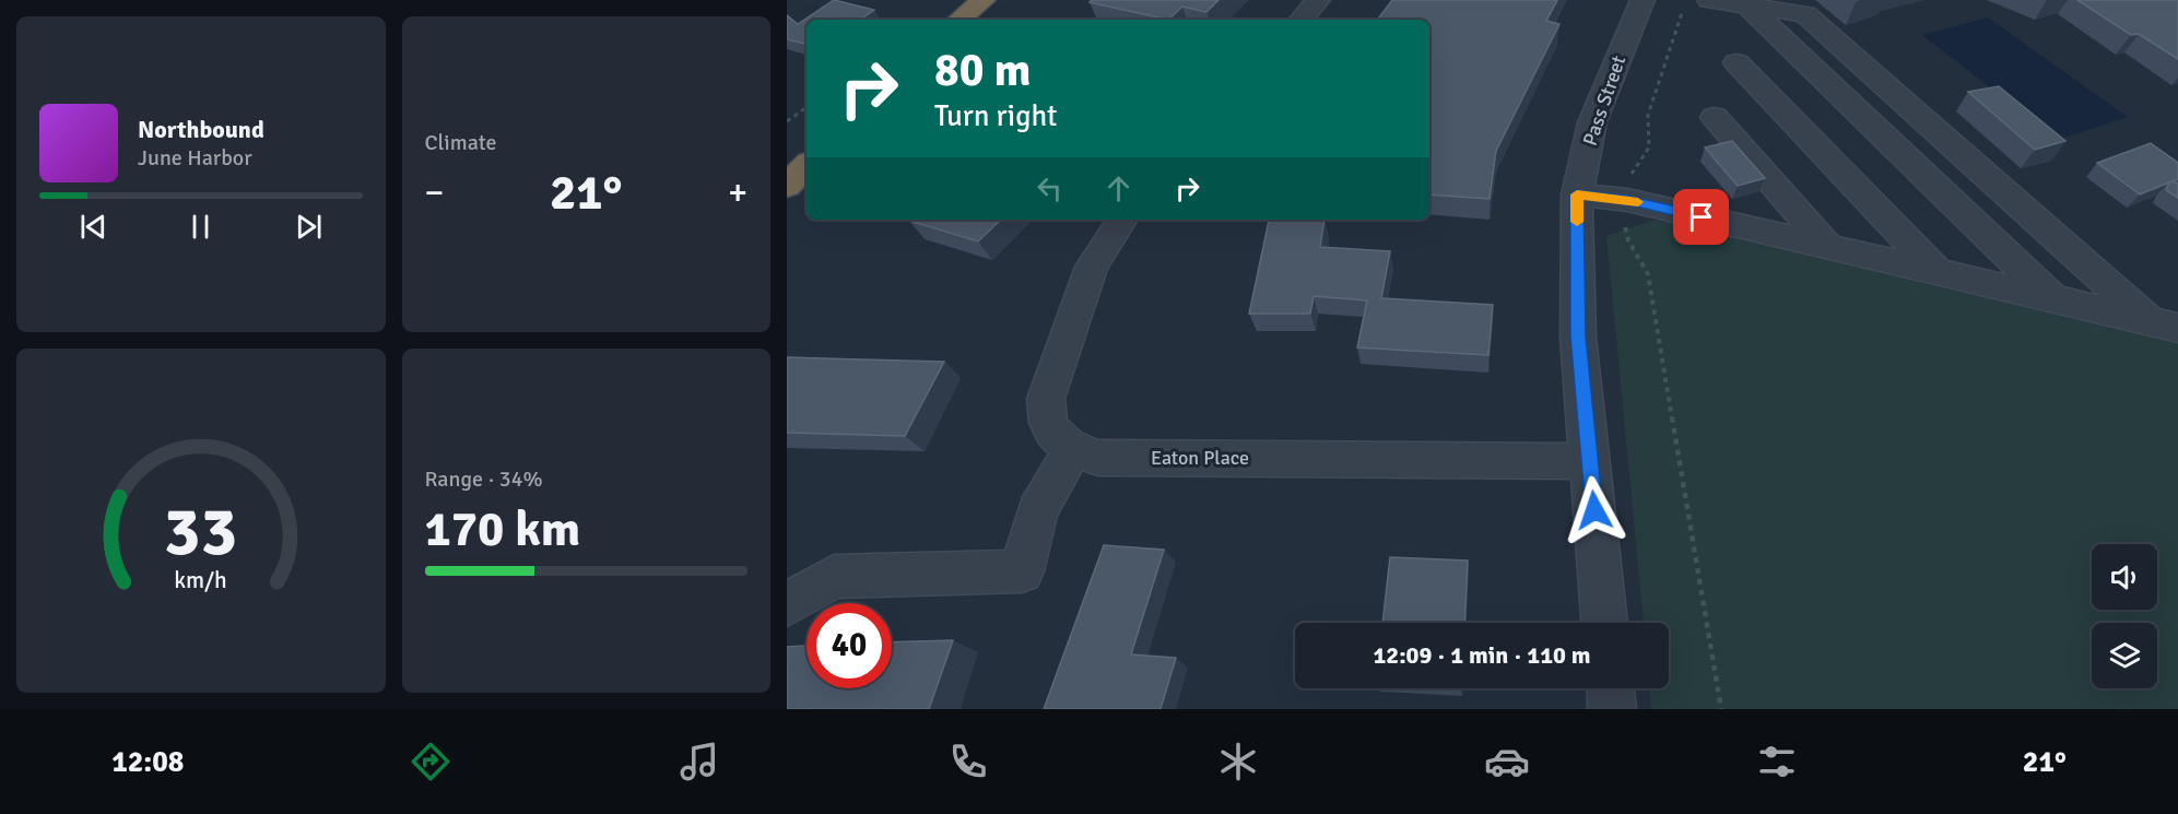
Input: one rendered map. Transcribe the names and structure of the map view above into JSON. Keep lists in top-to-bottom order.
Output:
{
  "streets": {
    "street": ["Pass Street", "Eaton Place"]
  },
  "crossings": [
    ["Pass Street", "Eaton Place"]
  ],
  "page": {
    "tile": [
      "Climate",
      ["Range · 34%", "170 km"]
    ],
    "turn": ["80 m", "Turn right"],
    "song": ["Northbound", "June Harbor"],
    "heat": ["−", "21°", "+"],
    "limit": "40",
    "trip": "12:09 · 1 min · 110 m",
    "tabs": ["12:08", "21°"],
    "gauge": ["33", "km/h"]
  }
}
